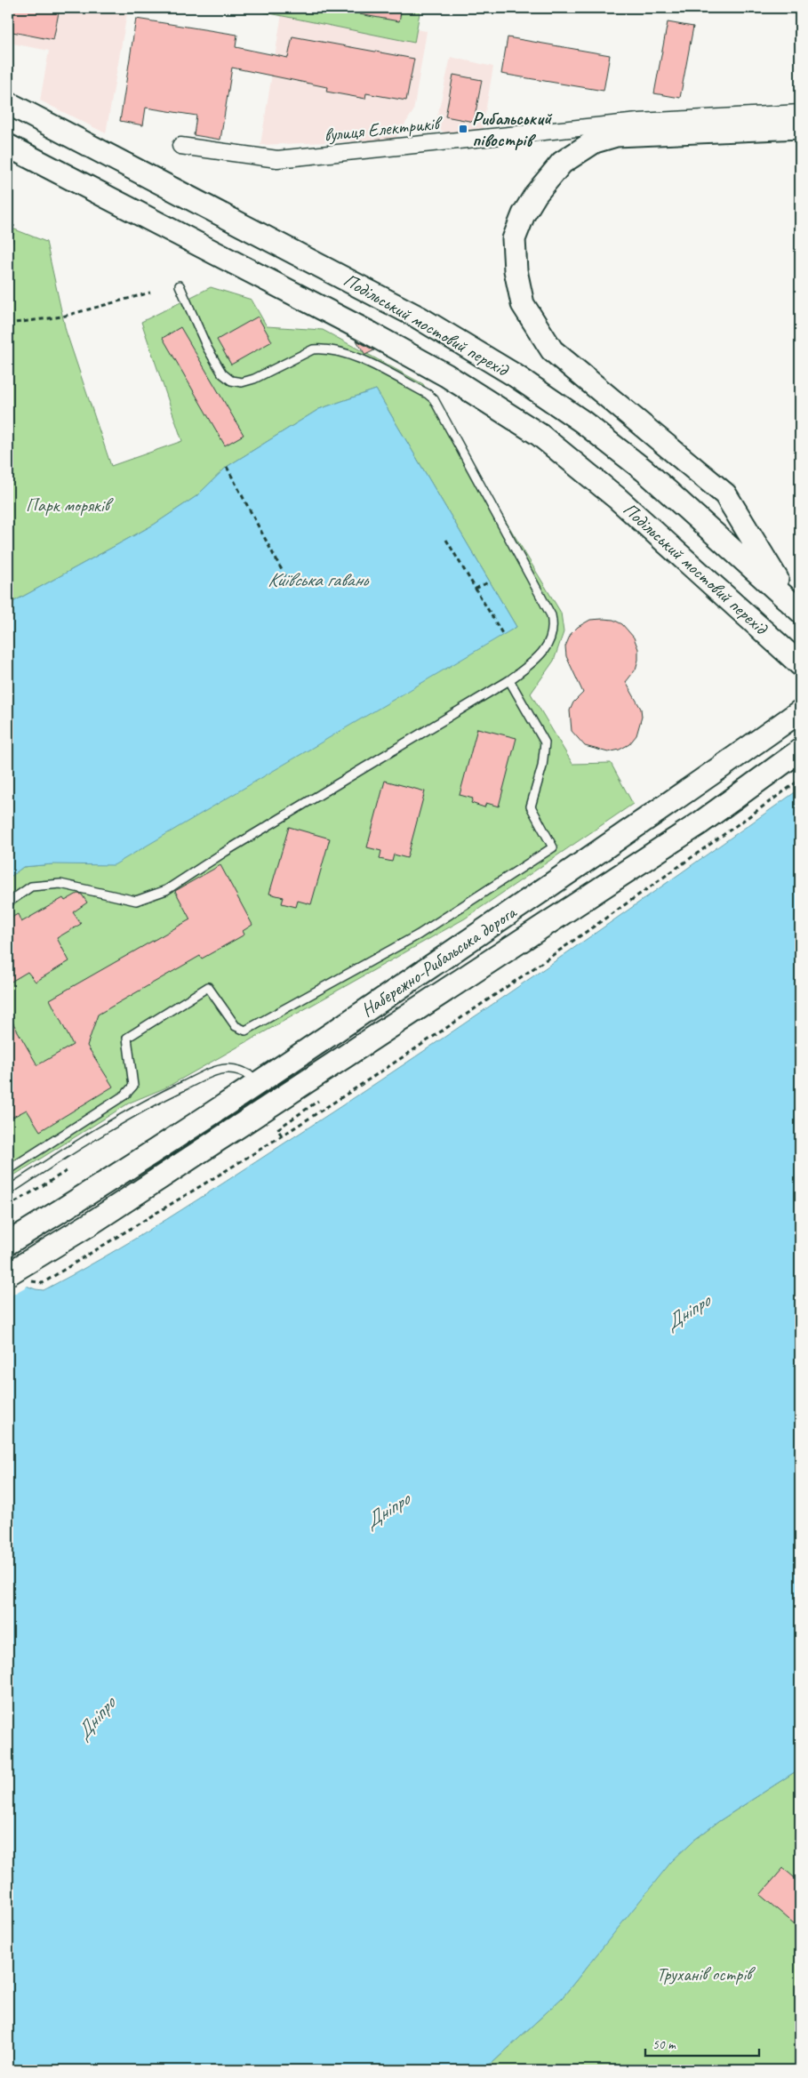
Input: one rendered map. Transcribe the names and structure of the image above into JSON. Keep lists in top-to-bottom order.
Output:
{
  "streets": {
    "main road": ["Подільський мостовий перехід", "Набережно-Рибальська дорога"],
    "street": ["вулиця Електриків"]
  },
  "water": ["Київська гавань", "Дніпро"],
  "parks": ["Парк моряків", "Труханів острів"],
  "places": {
    "transit": ["Рибальський півострів"]
  },
  "scale_bar": "50 m"
}
